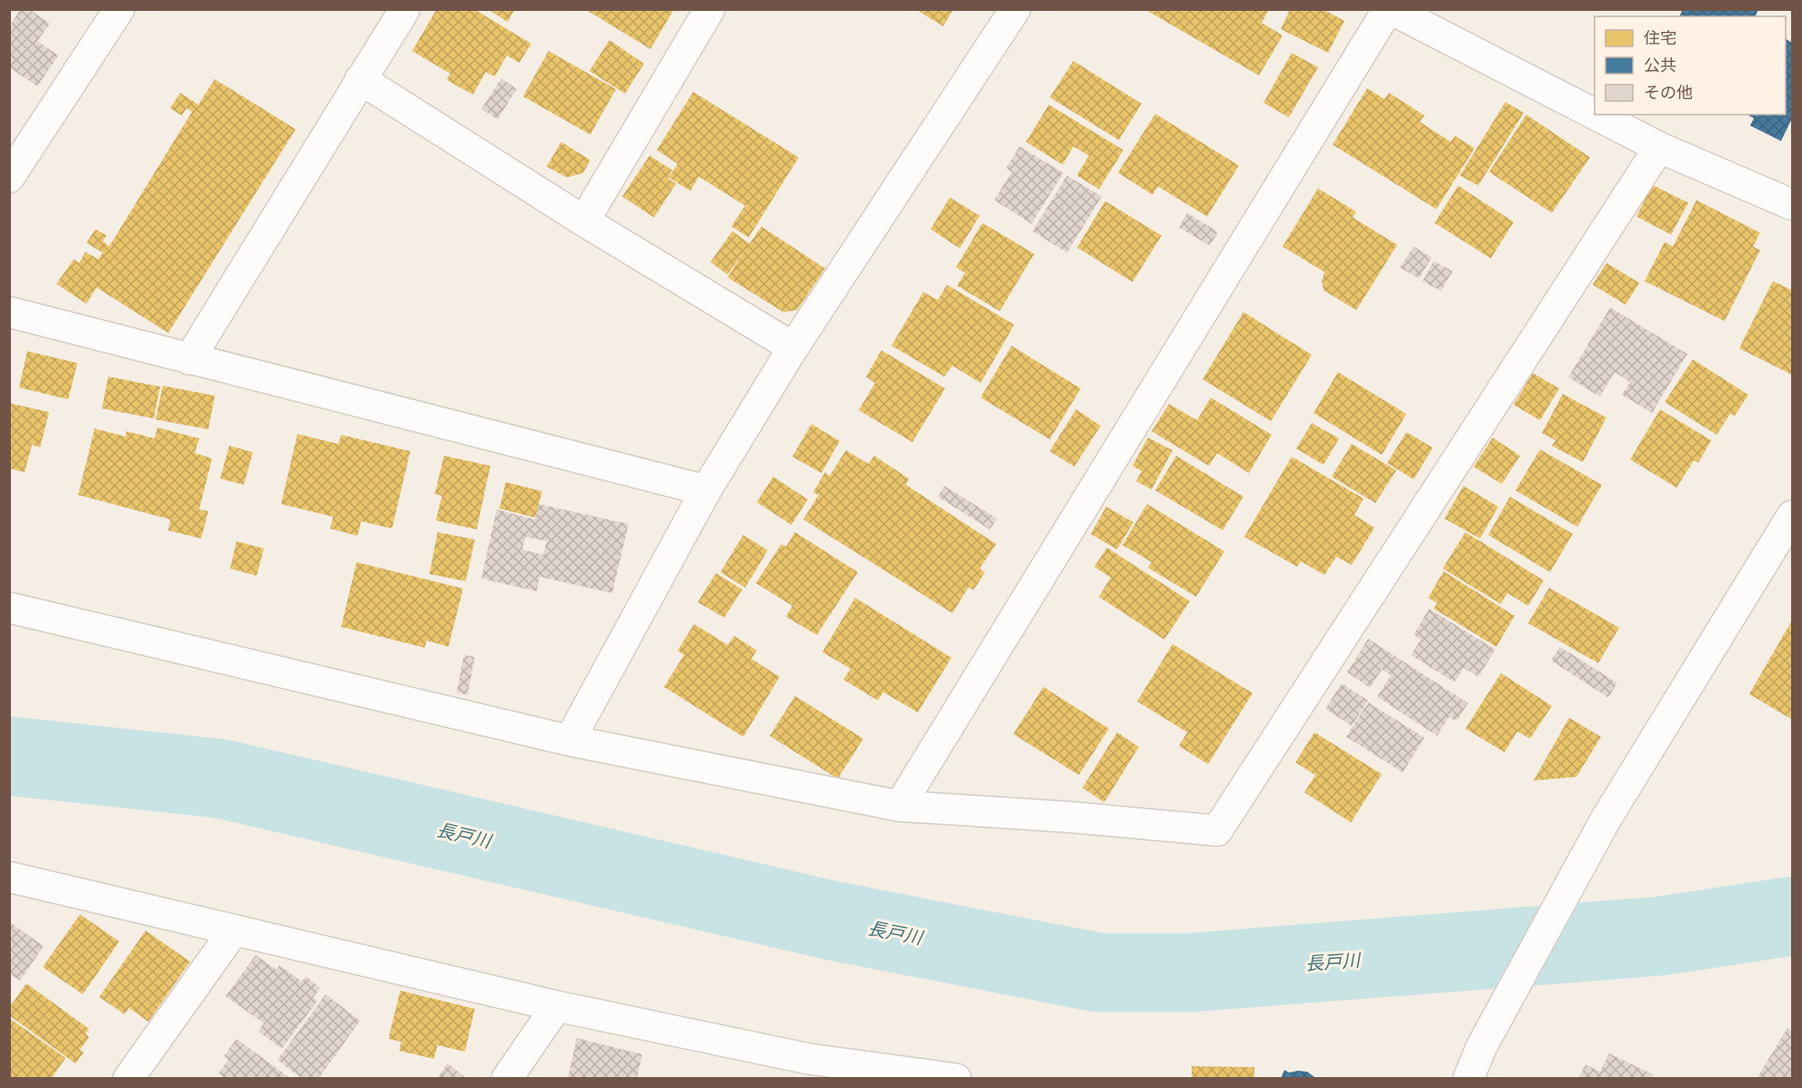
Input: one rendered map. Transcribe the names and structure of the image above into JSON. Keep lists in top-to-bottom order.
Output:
{
  "water": ["長戸川"],
  "legend": ["住宅", "公共", "その他"]
}
